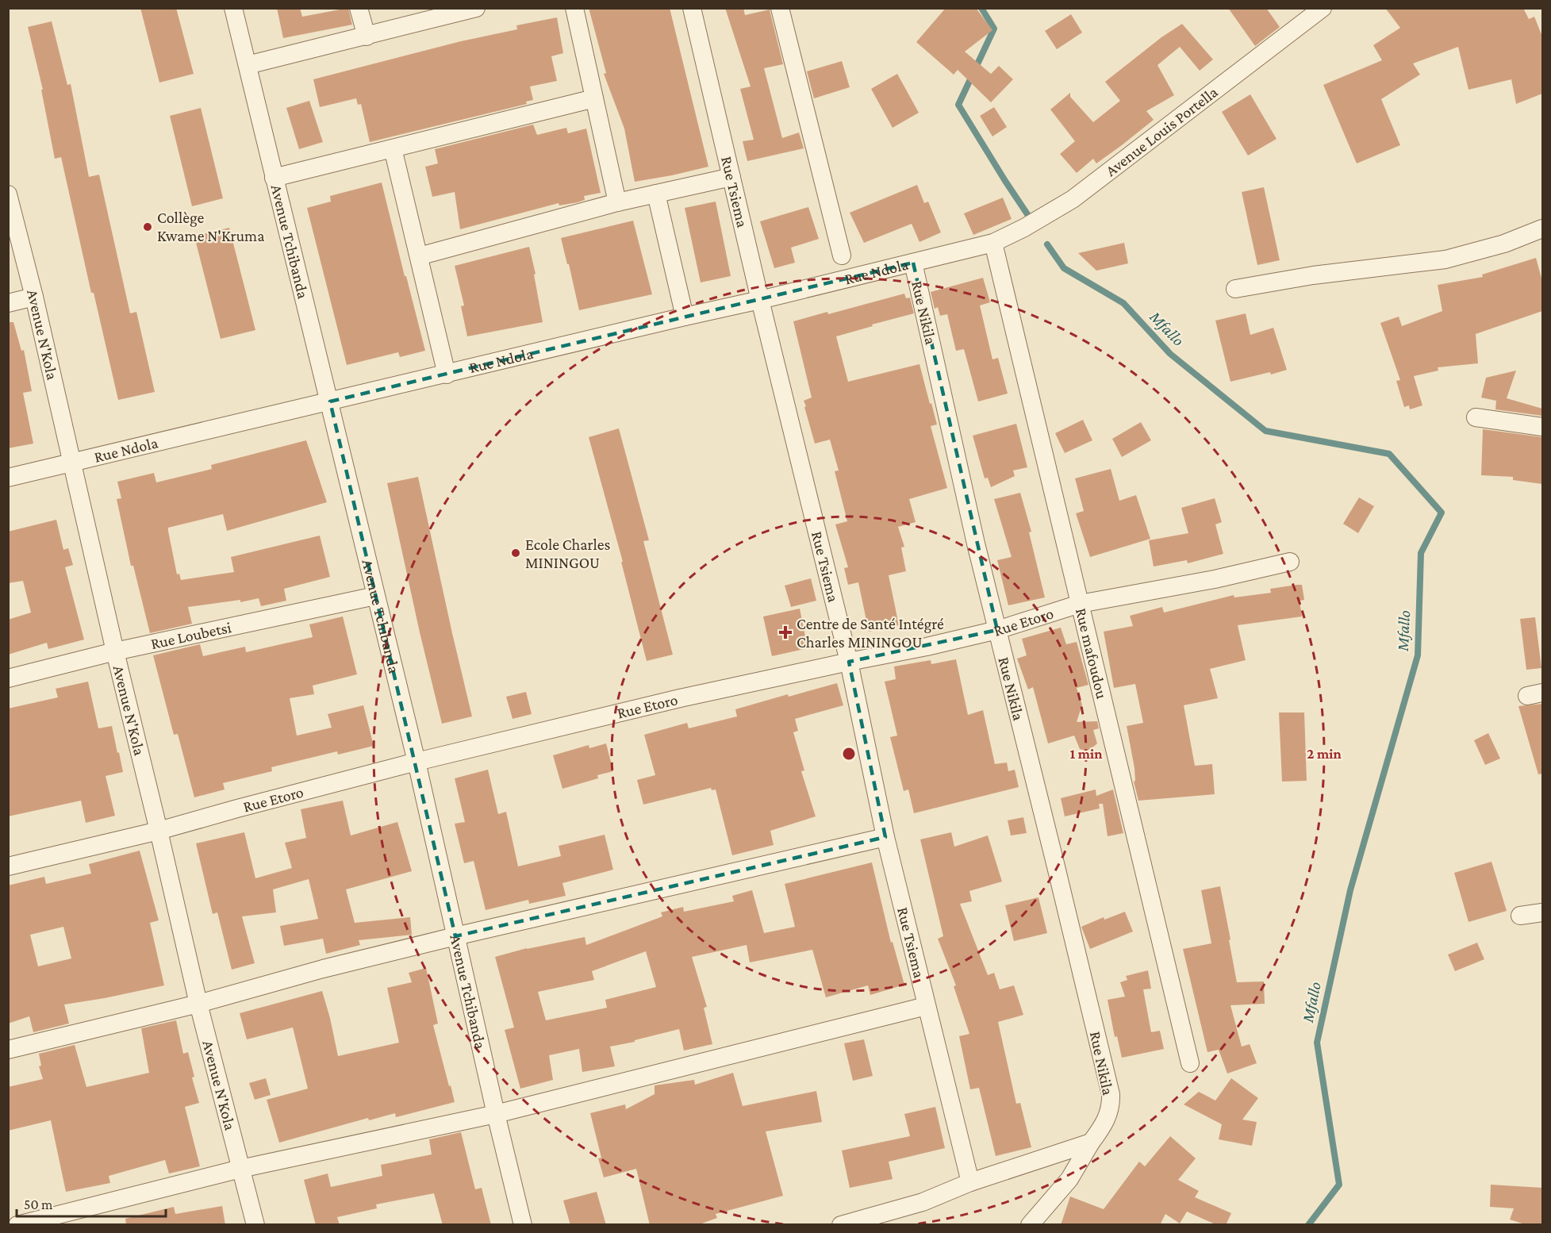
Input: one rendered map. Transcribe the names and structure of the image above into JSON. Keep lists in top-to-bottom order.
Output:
{
  "streets": {
    "street": [
      "Avenue Louis Portella",
      "Rue Tsiema",
      "Avenue Tchibanda",
      "Rue Ndola",
      "Rue Nikila",
      "Avenue N'Kola",
      "Rue Etoro",
      "Rue Loubetsi",
      "Rue mafoudou"
    ]
  },
  "crossings": [
    ["Avenue Louis Portella", "Rue Ndola"],
    ["Avenue Louis Portella", "Rue mafoudou"],
    ["Rue Tsiema", "Rue Ndola"],
    ["Rue Tsiema", "Rue Etoro"],
    ["Avenue Tchibanda", "Rue Ndola"],
    ["Avenue Tchibanda", "Rue Etoro"],
    ["Avenue Tchibanda", "Rue Loubetsi"],
    ["Rue Ndola", "Rue Nikila"],
    ["Rue Ndola", "Avenue N'Kola"],
    ["Rue Ndola", "Rue mafoudou"],
    ["Rue Nikila", "Rue Etoro"],
    ["Avenue N'Kola", "Rue Etoro"],
    ["Avenue N'Kola", "Rue Loubetsi"],
    ["Rue Etoro", "Rue mafoudou"]
  ],
  "water": ["Mfallo"],
  "places": {
    "other": ["Collège Kwame N'Kruma", "Ecole Charles MININGOU"],
    "health": ["Centre de Santé Intégré Charles MININGOU"]
  },
  "scale_bar": "50 m",
  "rings": ["1 min", "2 min"]
}
